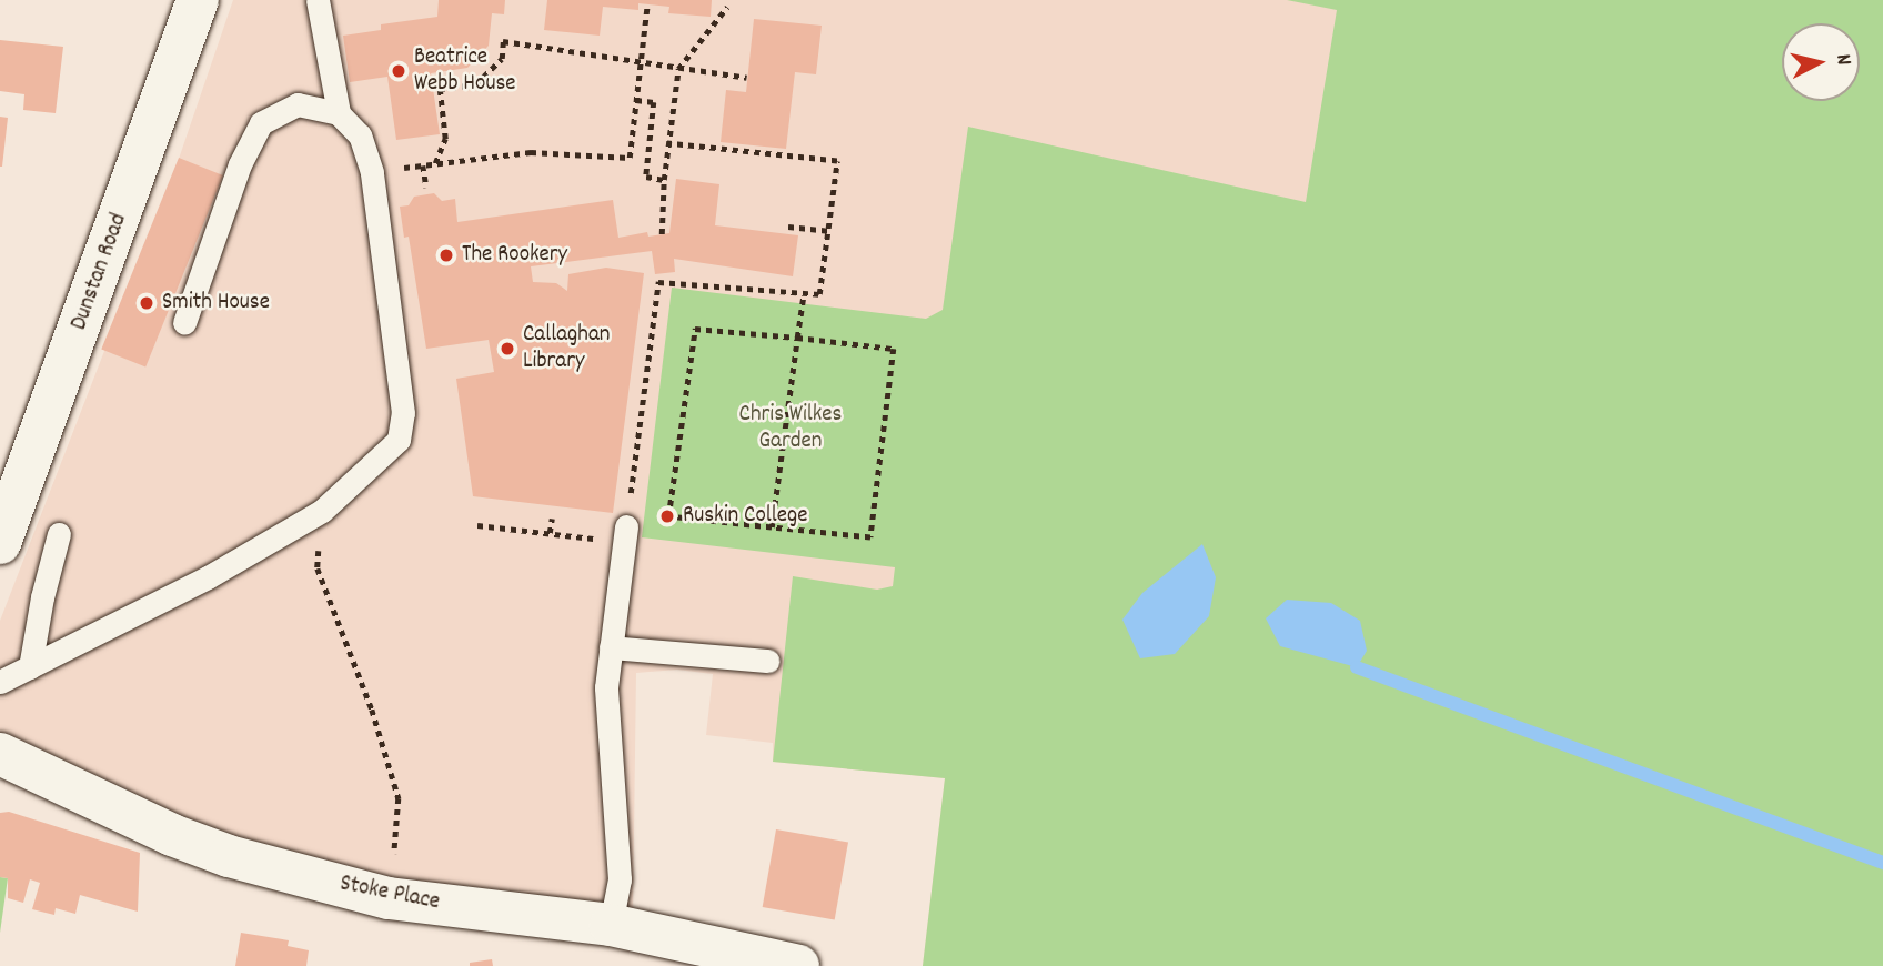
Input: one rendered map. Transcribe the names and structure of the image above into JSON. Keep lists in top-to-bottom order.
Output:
{
  "streets": {
    "street": ["Dunstan Road", "Stoke Place"]
  },
  "parks": ["Chris Wilkes Garden"],
  "places": [
    "Beatrice Webb House",
    "The Rookery",
    "Smith House",
    "Callaghan Library",
    "Ruskin College"
  ],
  "north": "right"
}
